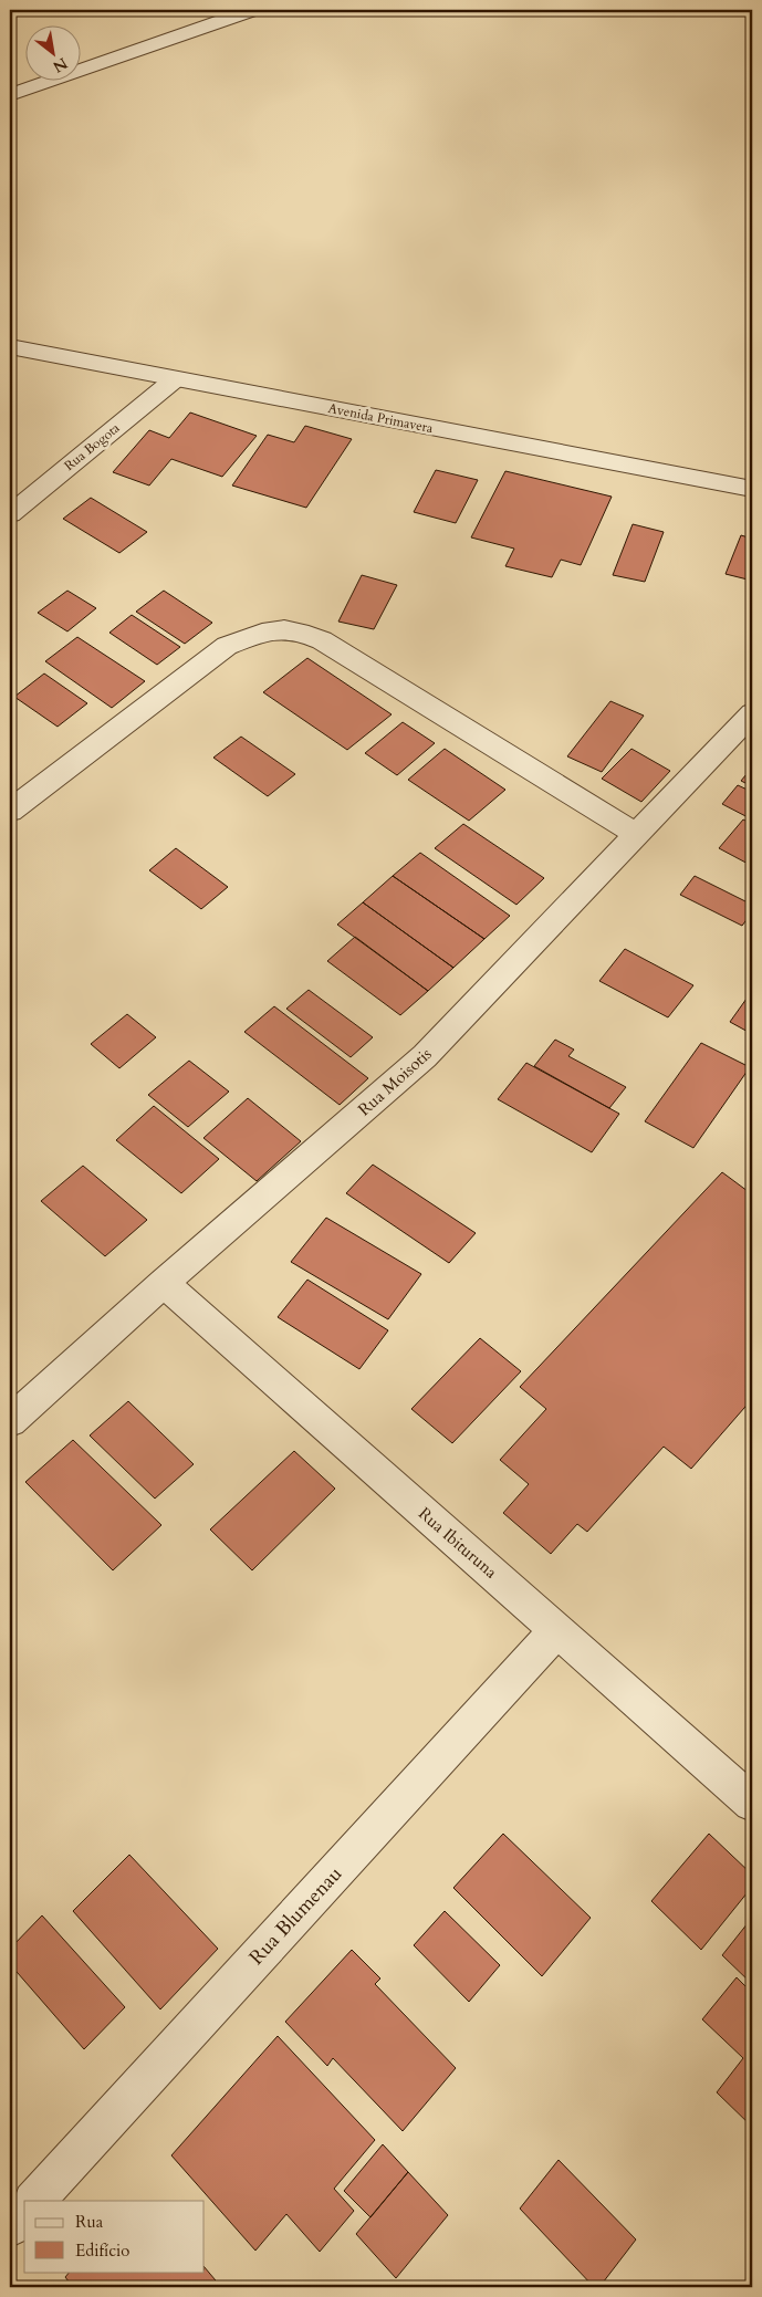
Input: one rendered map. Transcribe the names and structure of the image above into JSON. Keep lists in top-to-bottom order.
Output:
{
  "streets": {
    "street": [
      "Avenida Primavera",
      "Rua Bogota",
      "Rua Moisotis",
      "Rua Ibituruna",
      "Rua Blumenau"
    ]
  },
  "crossings": [
    ["Avenida Primavera", "Rua Bogota"],
    ["Rua Moisotis", "Rua Ibituruna"],
    ["Rua Ibituruna", "Rua Blumenau"]
  ],
  "legend": ["Rua", "Edifício"],
  "north": "bottom right"
}
